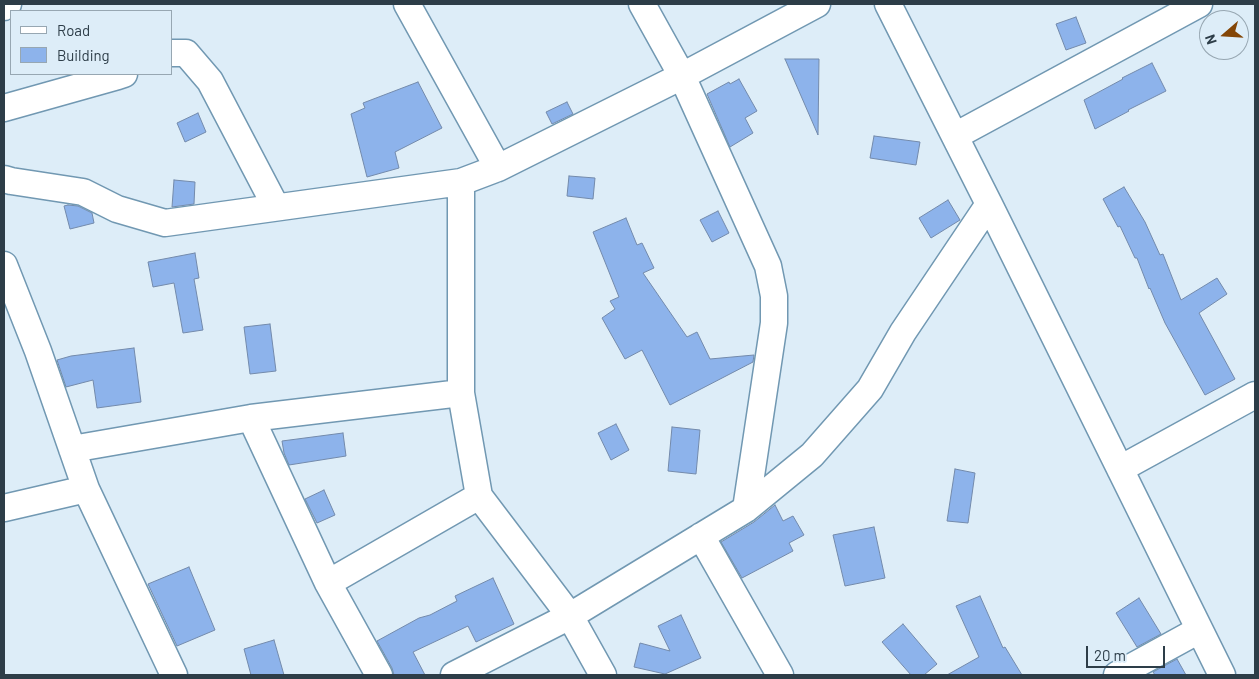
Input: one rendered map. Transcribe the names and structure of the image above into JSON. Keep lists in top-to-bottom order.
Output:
{
  "legend": ["Road", "Building"],
  "scale_bar": "20 m",
  "north": "left"
}
